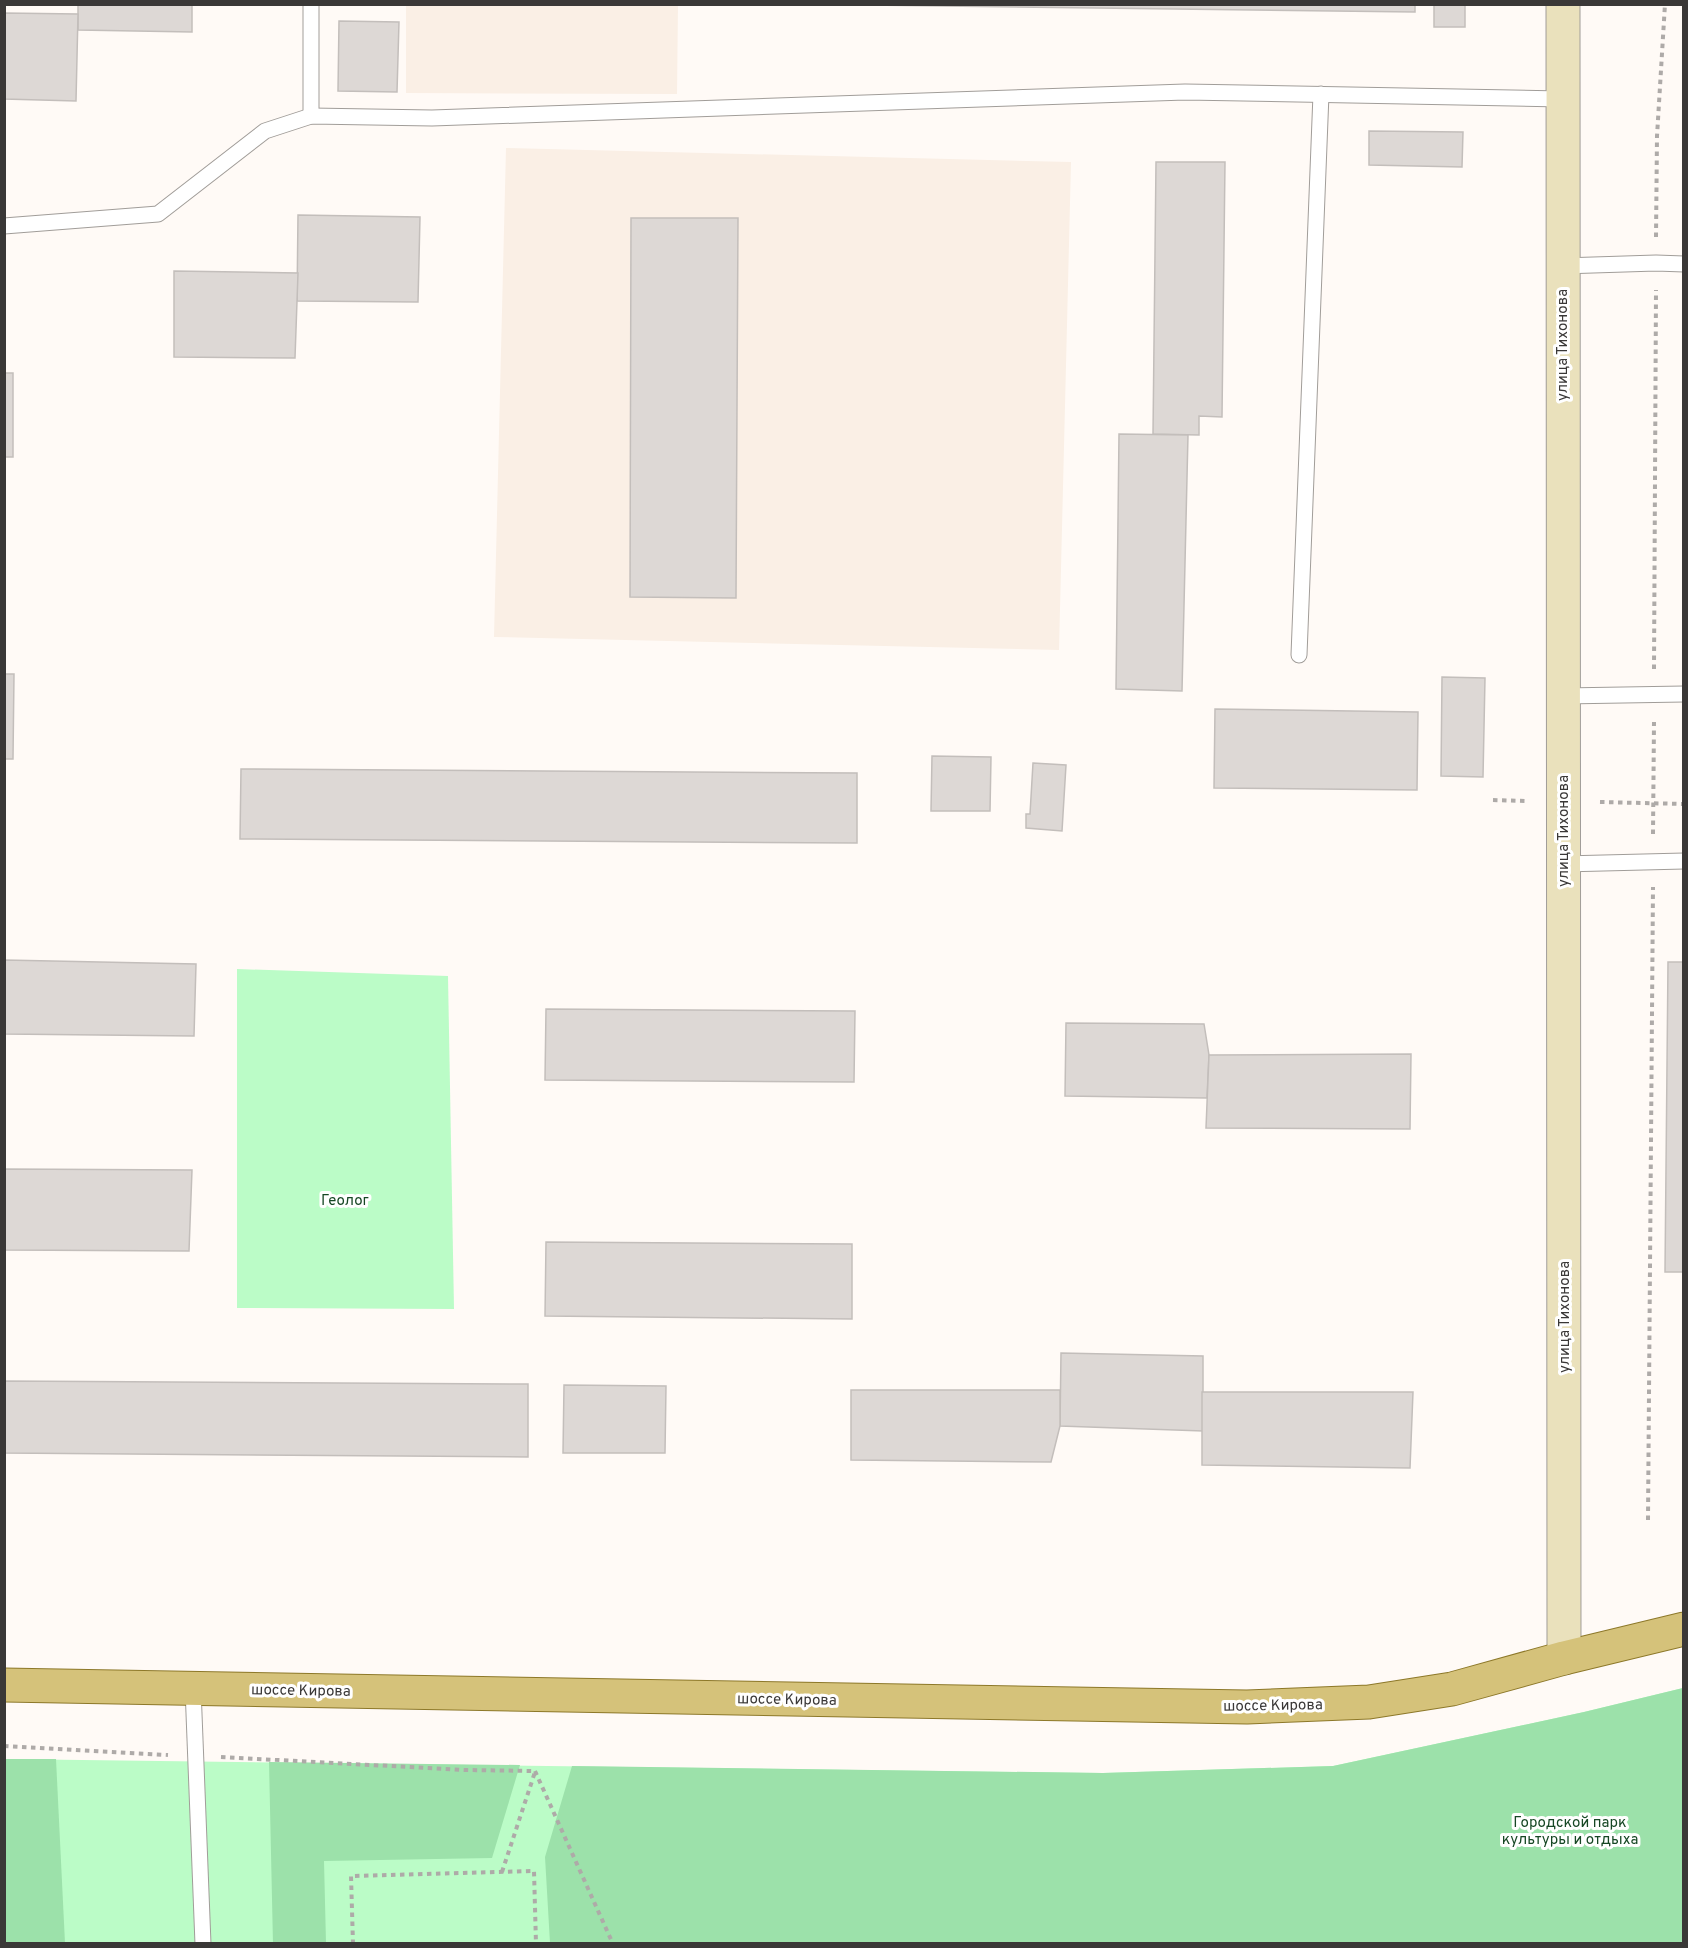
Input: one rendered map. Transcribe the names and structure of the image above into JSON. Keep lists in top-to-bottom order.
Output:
{
  "streets": {
    "main road": ["улица Тихонова", "шоссе Кирова"]
  },
  "crossings": [
    ["улица Тихонова", "шоссе Кирова"]
  ],
  "parks": ["Геолог", "Городской парк культуры и отдыха"]
}
